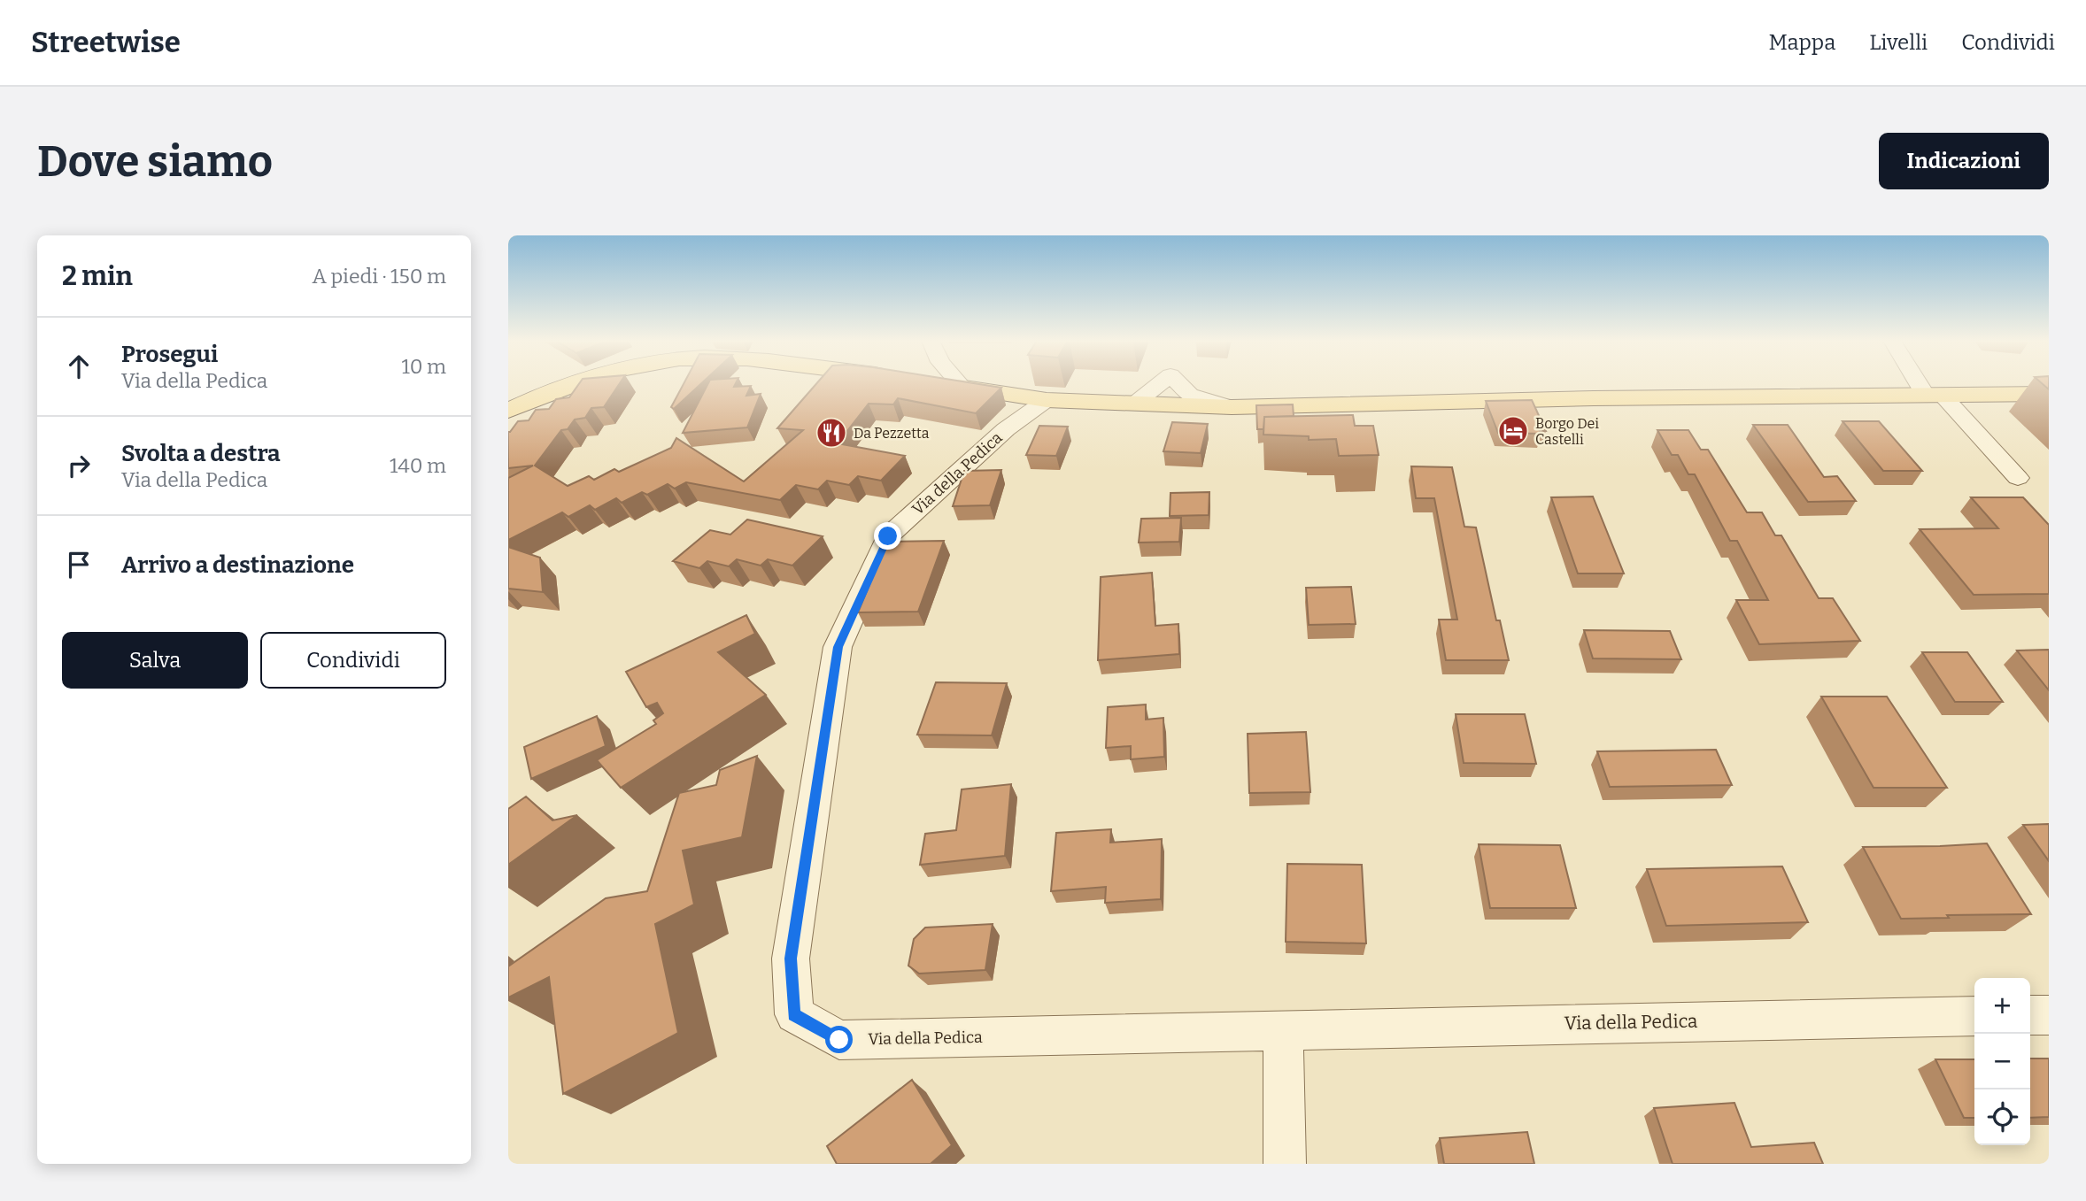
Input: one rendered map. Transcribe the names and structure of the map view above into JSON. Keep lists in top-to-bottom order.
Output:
{
  "streets": {
    "street": ["Via della Pedica"]
  },
  "places": {
    "hotel": ["Borgo Dei Castelli"],
    "restaurant": ["Da Pezzetta"]
  },
  "page": {
    "header": "Streetwise",
    "nav": ["Mappa", "Livelli", "Condividi"],
    "buttons": [
      "Indicazioni",
      ["Salva", "Condividi"]
    ],
    "title": "Dove siamo",
    "heading": ["2 min", "A piedi · 150 m"],
    "list": [
      ["Prosegui", "Via della Pedica", "10 m"],
      ["Svolta a destra", "Via della Pedica", "140 m"],
      "Arrivo a destinazione"
    ],
    "map_buttons": ["+", "−"]
  }
}
